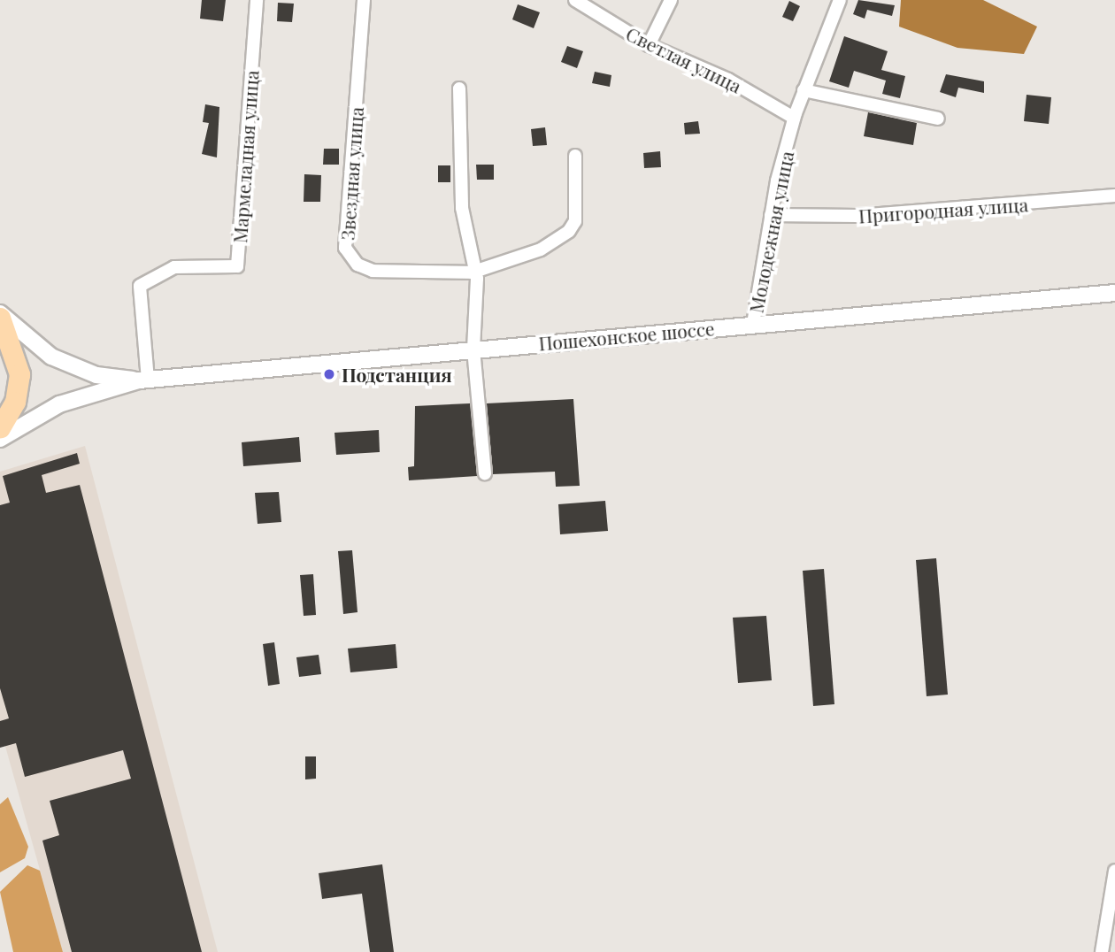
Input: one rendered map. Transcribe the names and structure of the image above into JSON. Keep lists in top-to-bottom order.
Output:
{
  "streets": {
    "street": [
      "Светлая улица",
      "Мармеладная улица",
      "Звездная улица",
      "Пригородная улица",
      "Молодежная улица",
      "Пошехонское шоссе"
    ]
  },
  "crossings": [
    ["Светлая улица", "Молодежная улица"],
    ["Мармеладная улица", "Пошехонское шоссе"],
    ["Пригородная улица", "Молодежная улица"],
    ["Молодежная улица", "Пошехонское шоссе"]
  ],
  "places": ["Подстанция"]
}
